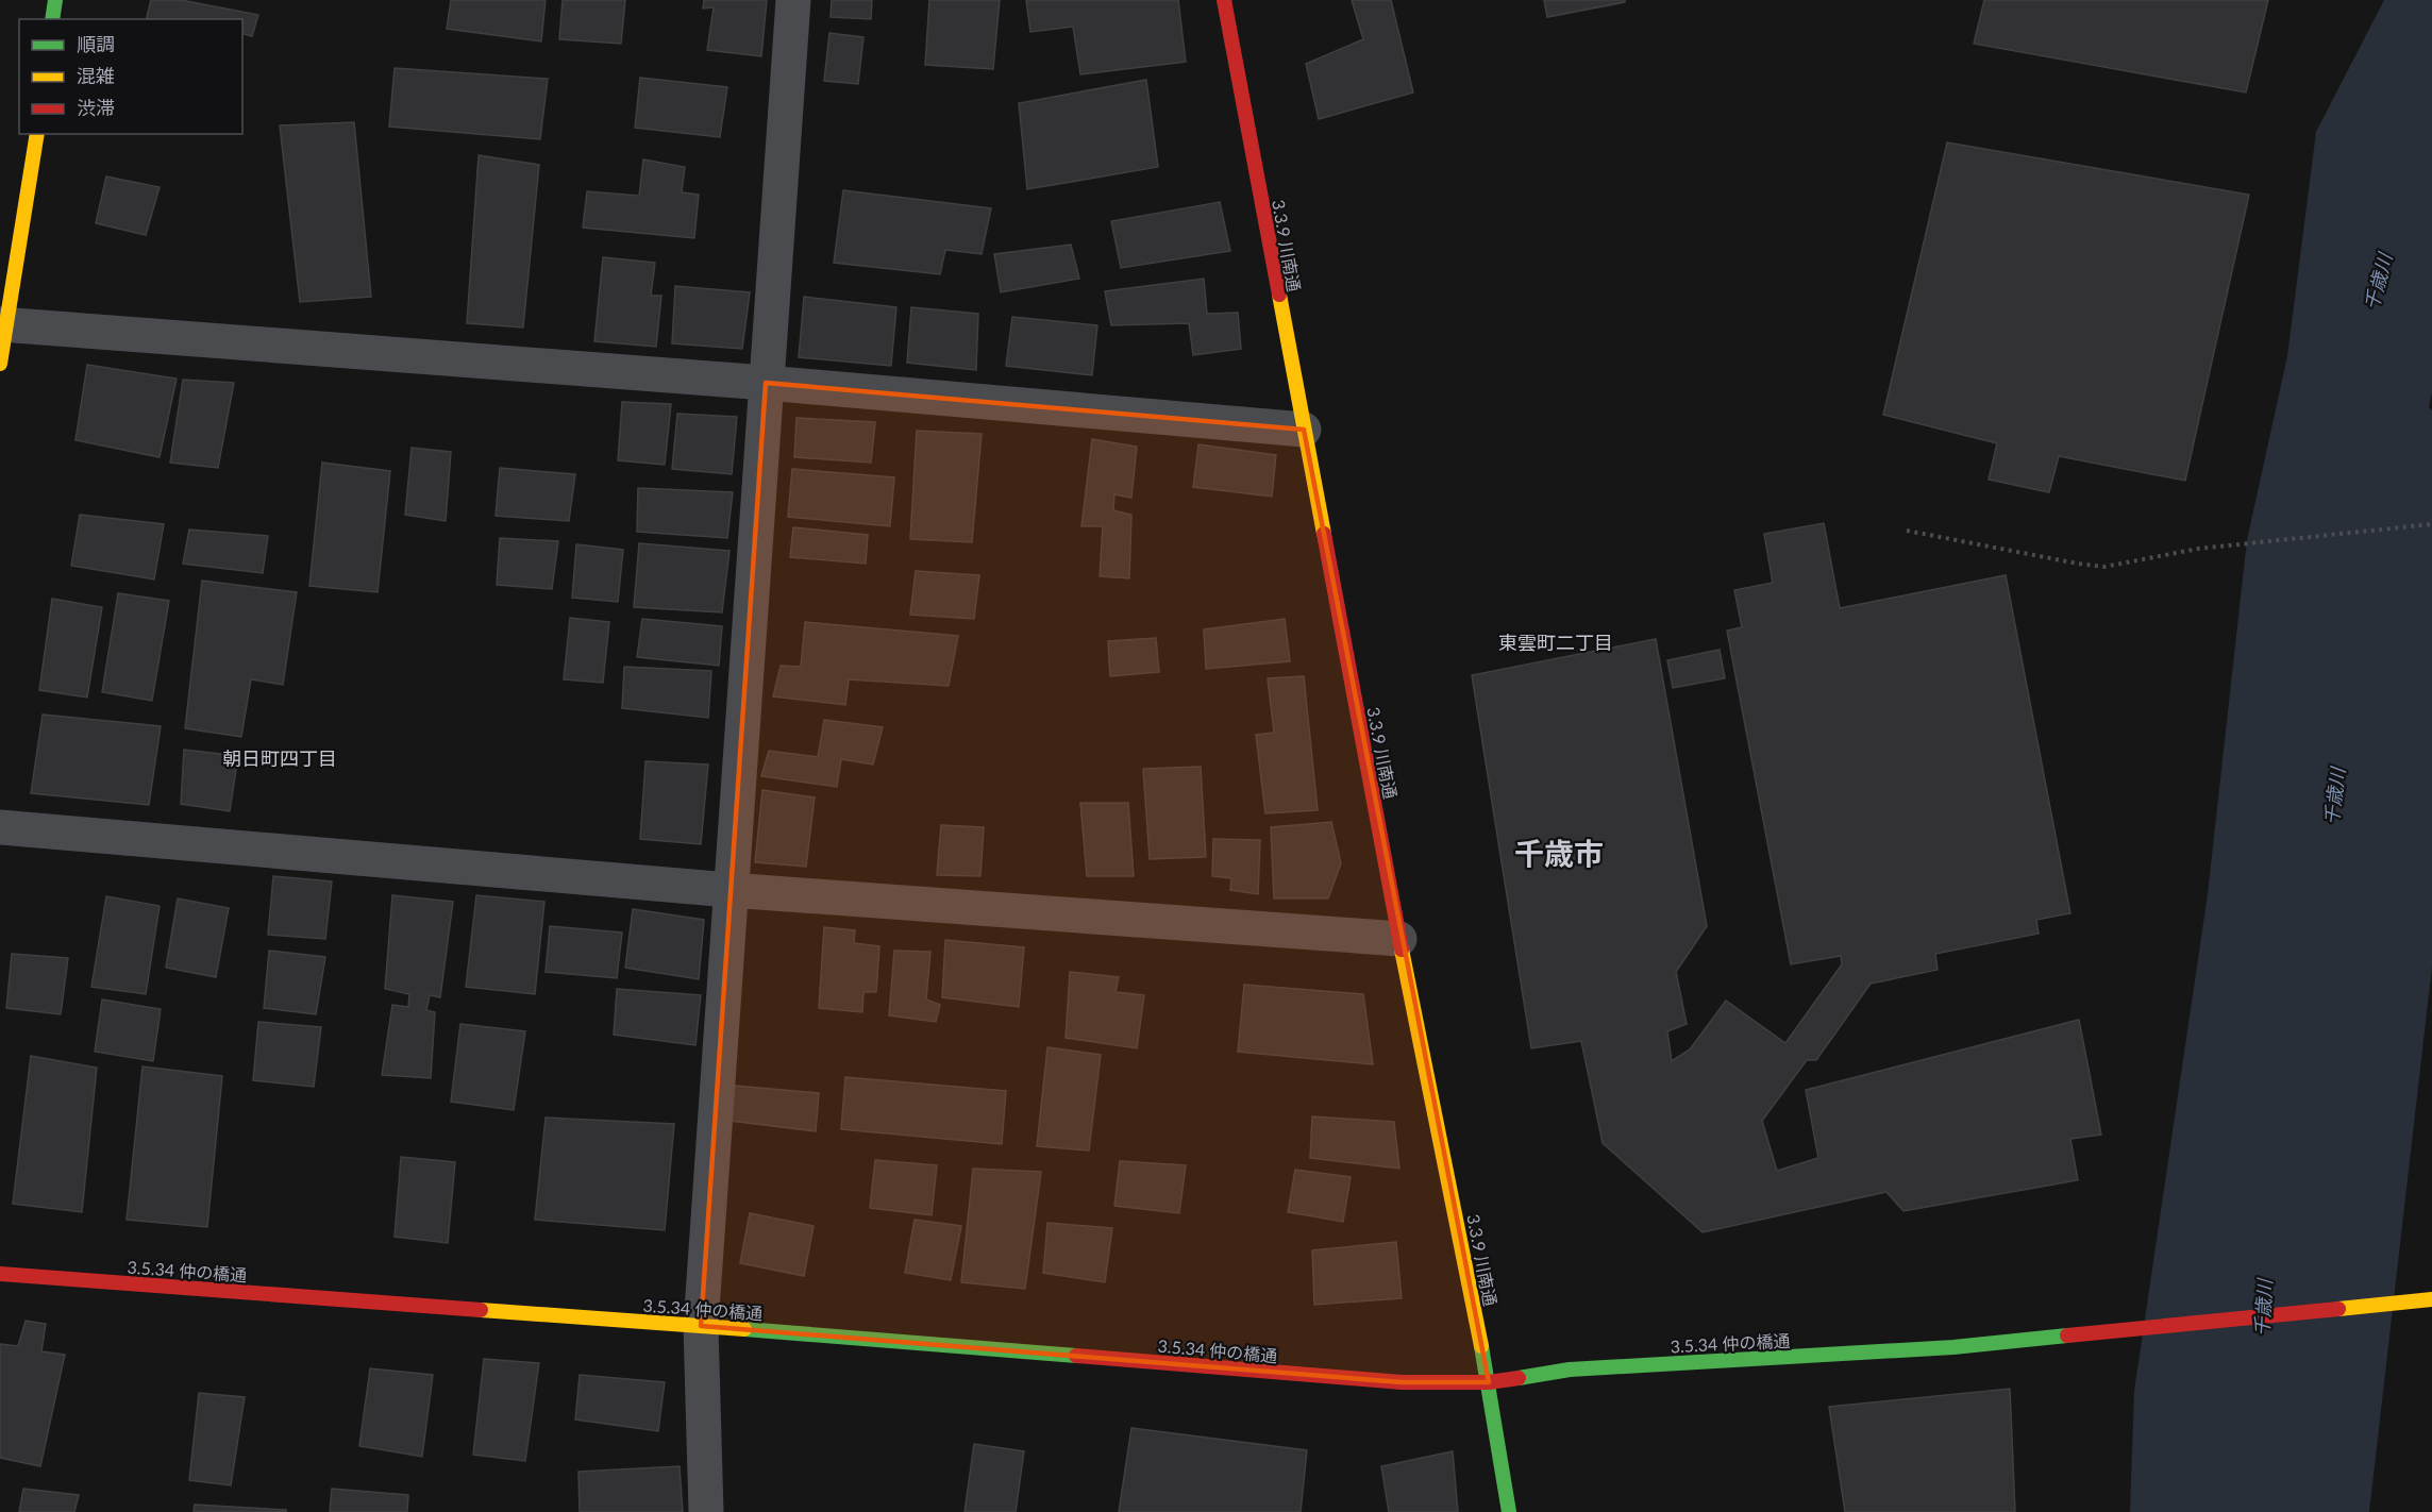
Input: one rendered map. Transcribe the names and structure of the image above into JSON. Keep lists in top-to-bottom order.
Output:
{
  "streets": {
    "street": ["3.3.9 川南通", "3.5.34 仲の橋通"]
  },
  "crossings": [
    ["3.3.9 川南通", "3.5.34 仲の橋通"]
  ],
  "districts": ["東雲町二丁目", "朝日町四丁目", "千歳市"],
  "water": ["千歳川"],
  "legend": ["順調", "混雑", "渋滞"]
}
